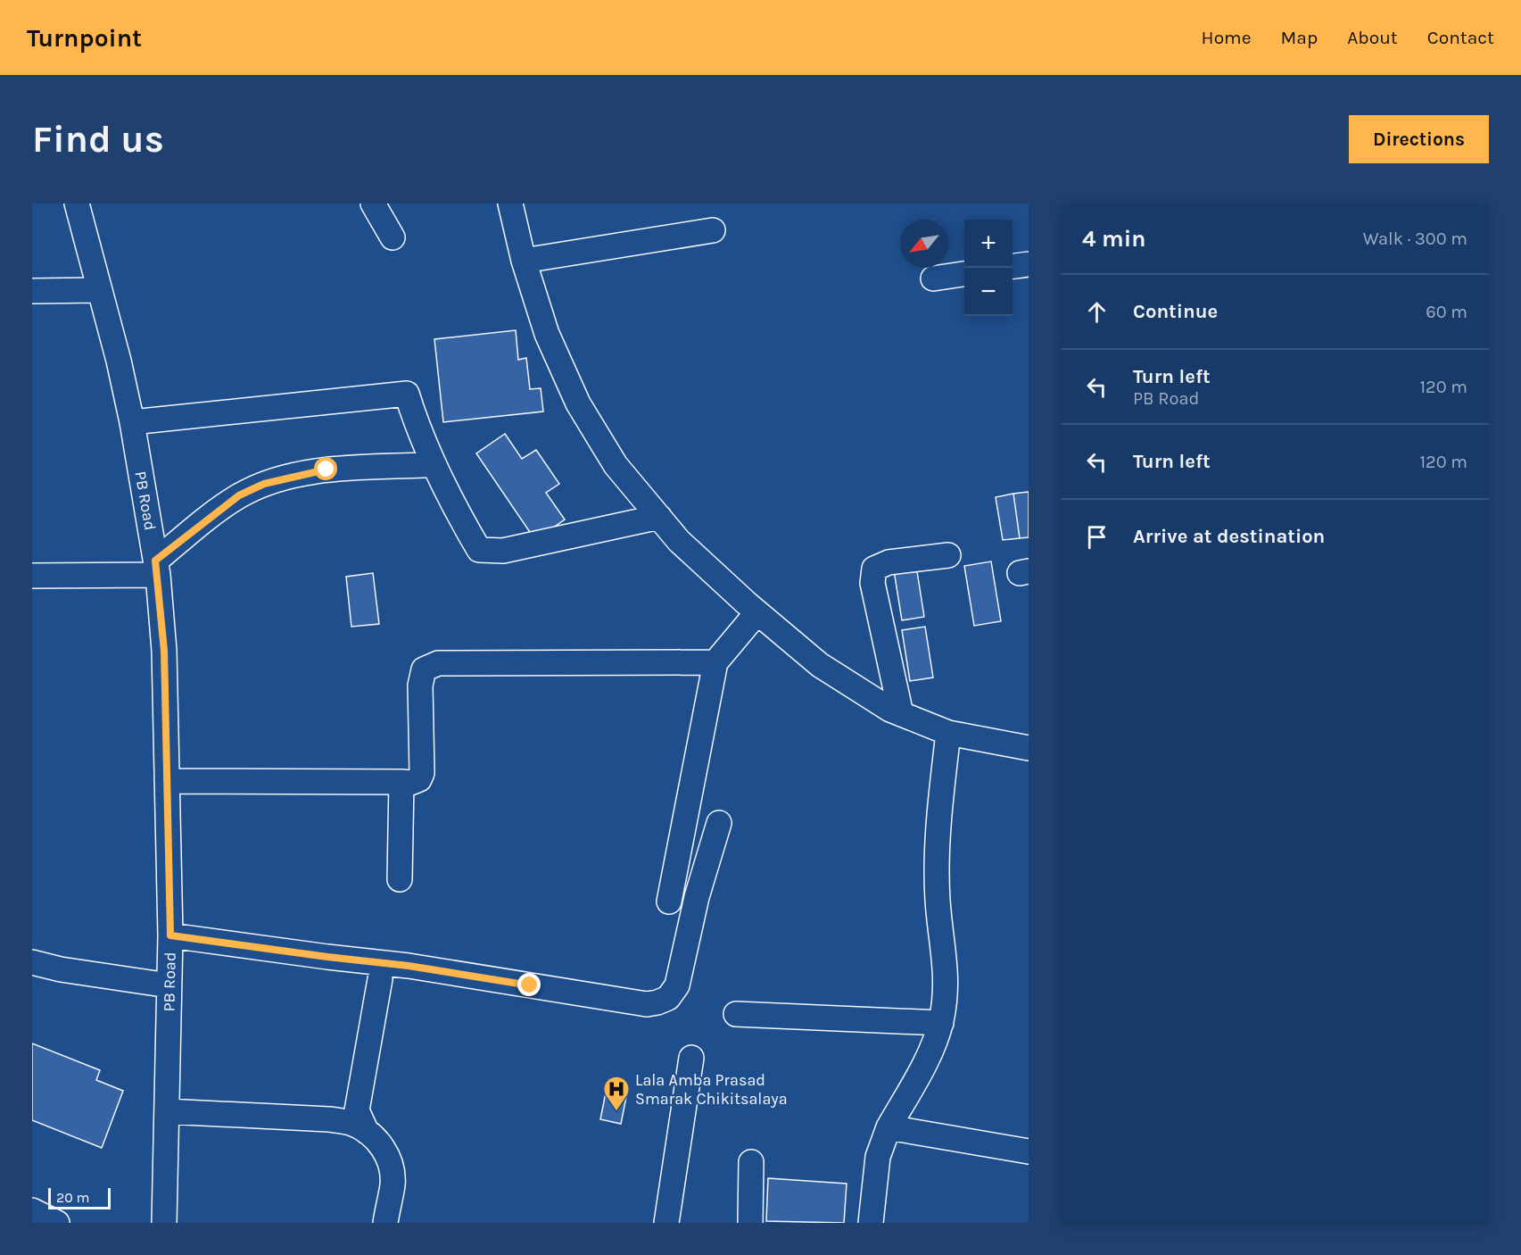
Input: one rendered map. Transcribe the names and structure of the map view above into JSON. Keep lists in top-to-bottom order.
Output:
{
  "streets": {
    "street": ["PB Road"]
  },
  "places": {
    "hospital": ["Lala Amba Prasad Smarak Chikitsalaya"]
  },
  "scale_bar": "20 m",
  "north": "bottom left",
  "page": {
    "header": "Turnpoint",
    "nav": [
      "Home",
      "Map",
      "About",
      "Contact"
    ],
    "buttons": "Directions",
    "title": "Find us",
    "heading": ["4 min", "Walk · 300 m"],
    "map_buttons": ["+", "−"],
    "list": [
      ["Continue", "60 m"],
      ["Turn left", "PB Road", "120 m"],
      ["Turn left", "120 m"],
      "Arrive at destination"
    ],
    "scale": "20 m"
  }
}
